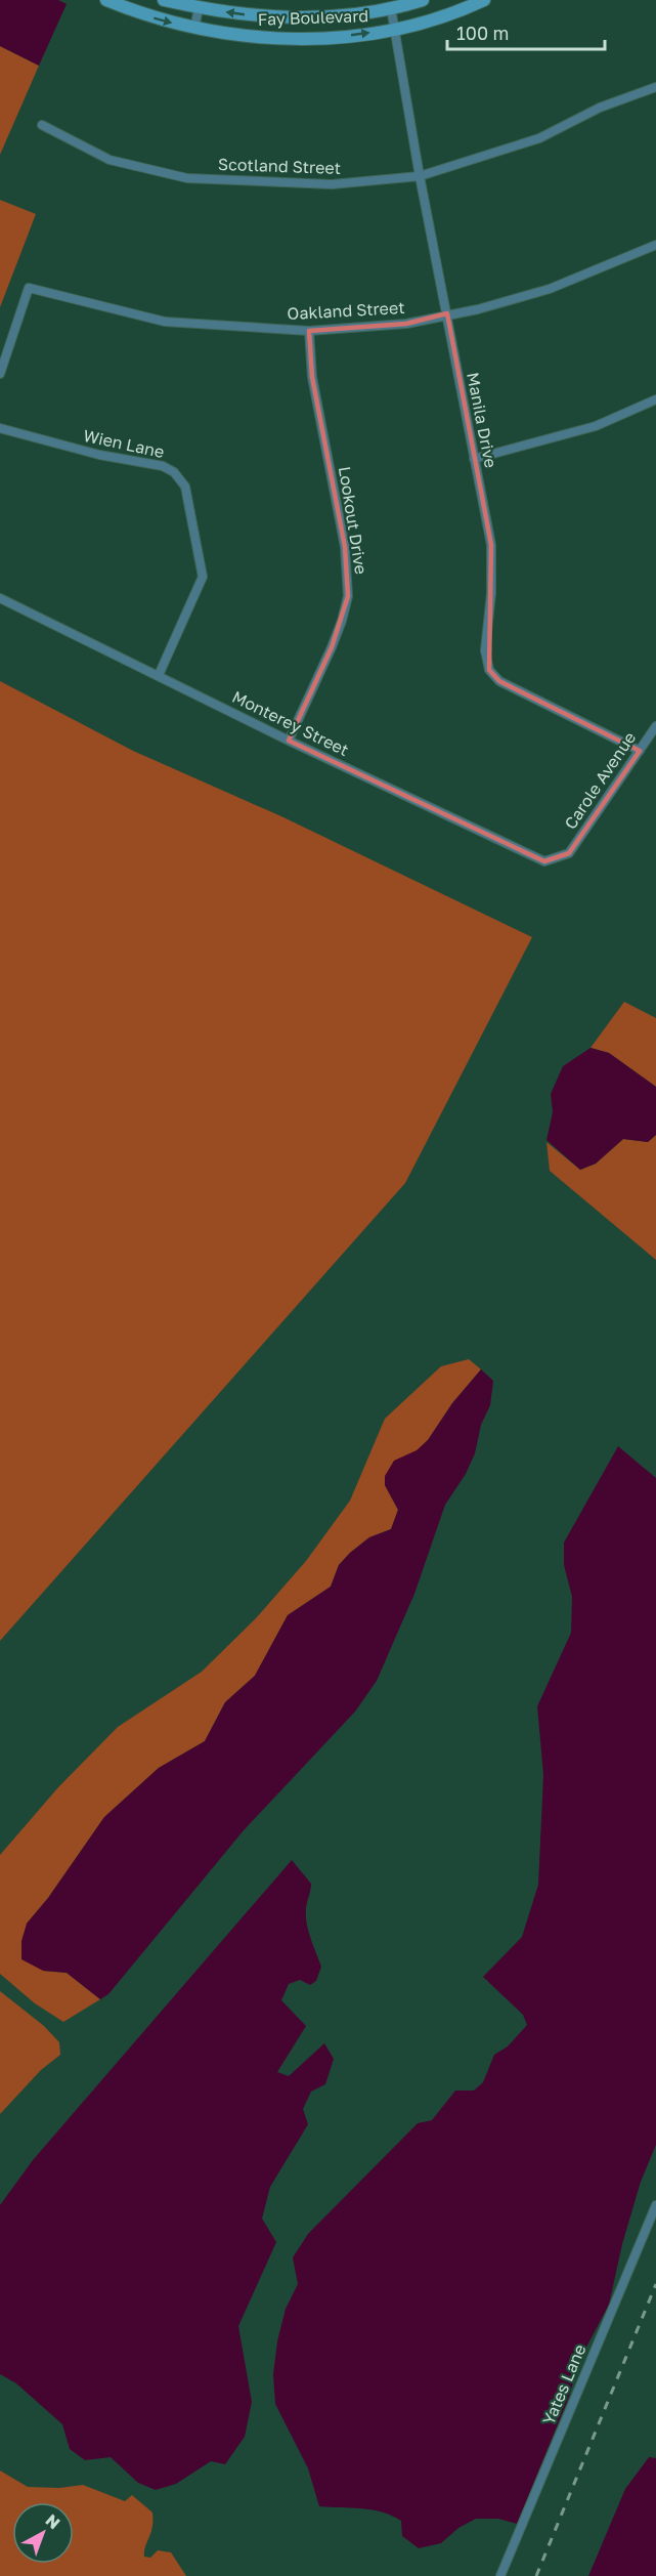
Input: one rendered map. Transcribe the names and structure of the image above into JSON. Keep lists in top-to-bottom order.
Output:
{
  "streets": {
    "main road": ["Fay Boulevard"],
    "street": [
      "Scotland Street",
      "Oakland Street",
      "Manila Drive",
      "Wien Lane",
      "Lookout Drive",
      "Monterey Street",
      "Carole Avenue",
      "Yates Lane"
    ]
  },
  "crossings": [
    ["Fay Boulevard", "Manila Drive"],
    ["Scotland Street", "Manila Drive"],
    ["Oakland Street", "Manila Drive"],
    ["Oakland Street", "Lookout Drive"],
    ["Manila Drive", "Carole Avenue"],
    ["Wien Lane", "Monterey Street"],
    ["Lookout Drive", "Monterey Street"],
    ["Monterey Street", "Carole Avenue"]
  ],
  "scale_bar": "100 m",
  "north": "top right"
}
